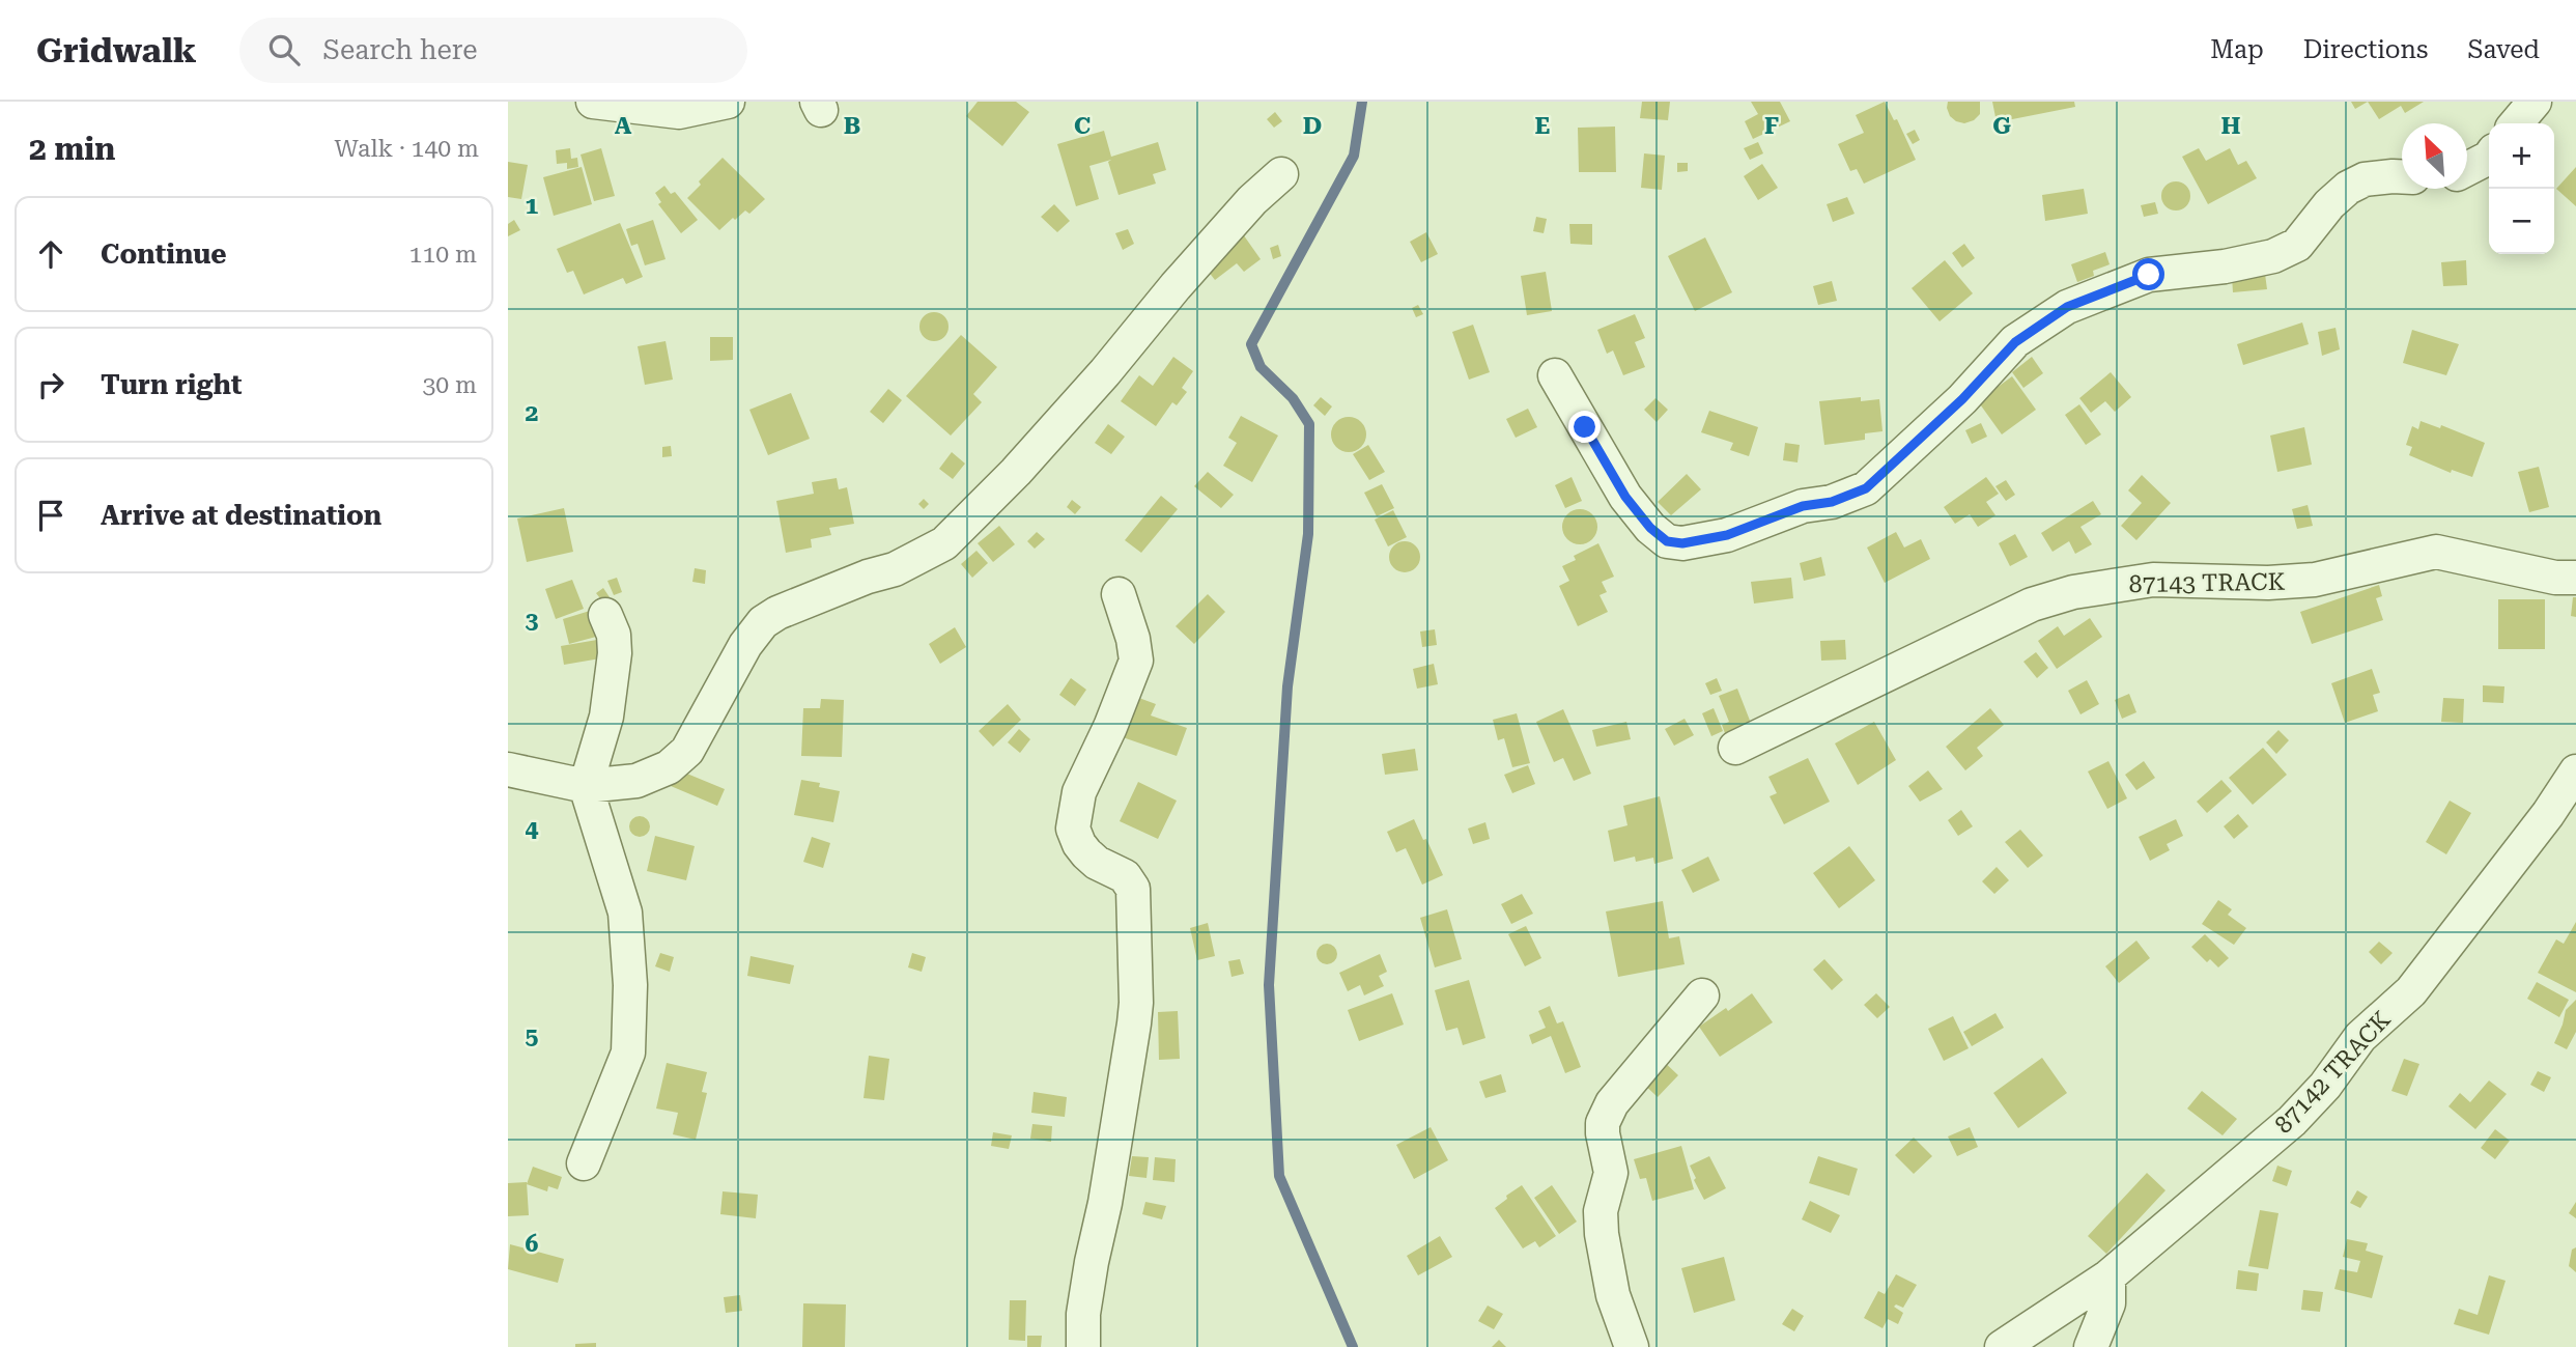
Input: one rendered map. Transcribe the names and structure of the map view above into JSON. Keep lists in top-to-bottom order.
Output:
{
  "streets": {
    "street": ["87143 TRACK", "87142 TRACK"]
  },
  "north": "top left",
  "page": {
    "header": "Gridwalk",
    "search": "Search here",
    "nav": ["Map", "Directions", "Saved"],
    "heading": ["2 min", "Walk · 140 m"],
    "map_buttons": ["+", "−"],
    "list": [
      ["Continue", "110 m"],
      ["Turn right", "30 m"],
      "Arrive at destination"
    ]
  },
  "grid": {
    "columns": [
      "A",
      "B",
      "C",
      "D",
      "E",
      "F",
      "G",
      "H"
    ],
    "rows": [
      "1",
      "2",
      "3",
      "4",
      "5",
      "6"
    ]
  }
}
